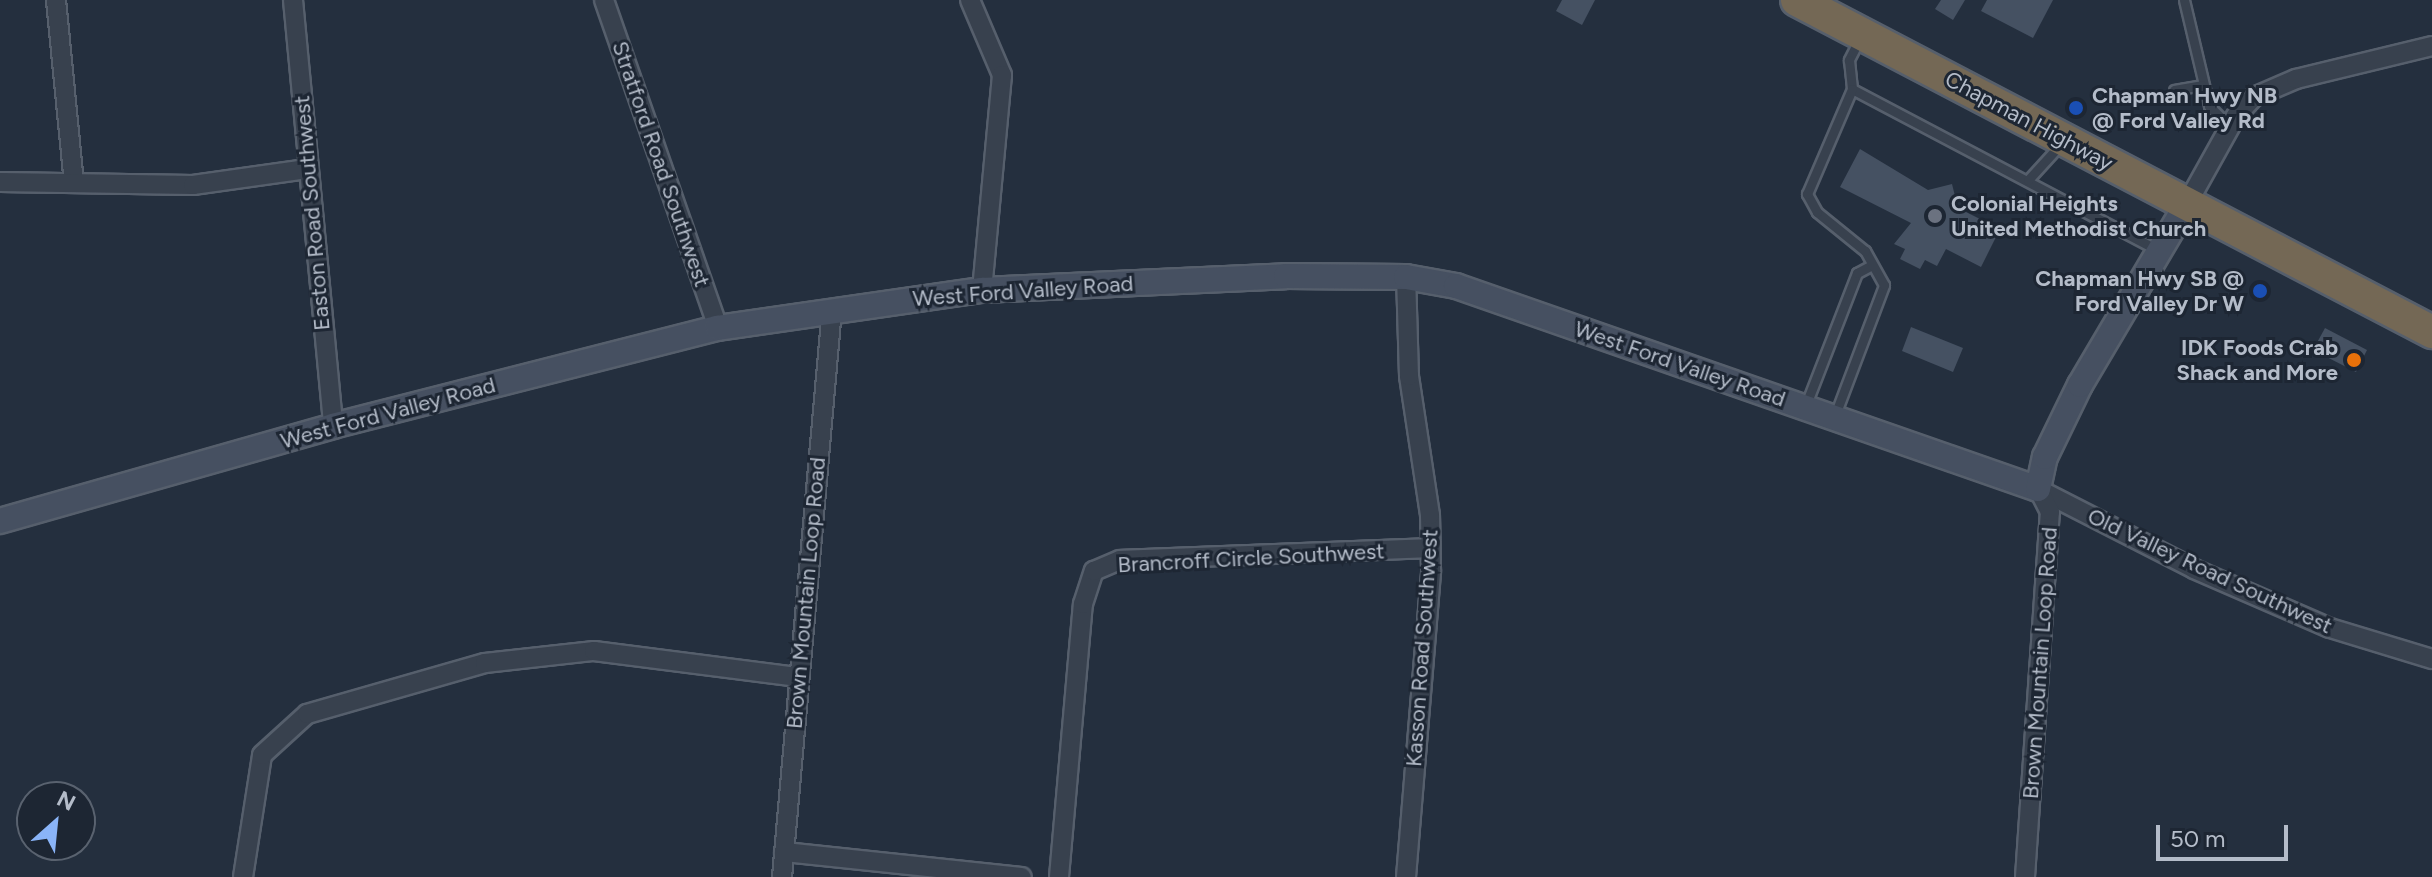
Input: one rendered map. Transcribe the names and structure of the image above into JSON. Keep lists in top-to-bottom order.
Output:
{
  "streets": {
    "highway": ["Chapman Highway"],
    "street": [
      "Stratford Road Southwest",
      "Easton Road Southwest",
      "West Ford Valley Road",
      "Brancroff Circle Southwest",
      "Old Valley Road Southwest",
      "Brown Mountain Loop Road",
      "Kasson Road Southwest"
    ]
  },
  "crossings": [
    ["Stratford Road Southwest", "West Ford Valley Road"],
    ["Easton Road Southwest", "West Ford Valley Road"],
    ["West Ford Valley Road", "Old Valley Road Southwest"],
    ["West Ford Valley Road", "Brown Mountain Loop Road"],
    ["West Ford Valley Road", "Kasson Road Southwest"],
    ["Brancroff Circle Southwest", "Kasson Road Southwest"],
    ["Old Valley Road Southwest", "Brown Mountain Loop Road"]
  ],
  "places": [
    "Chapman Hwy NB @ Ford Valley Rd",
    "Colonial Heights United Methodist Church",
    "Chapman Hwy SB @ Ford Valley Dr W",
    "IDK Foods Crab Shack and More"
  ],
  "scale_bar": "50 m",
  "north": "top right"
}
